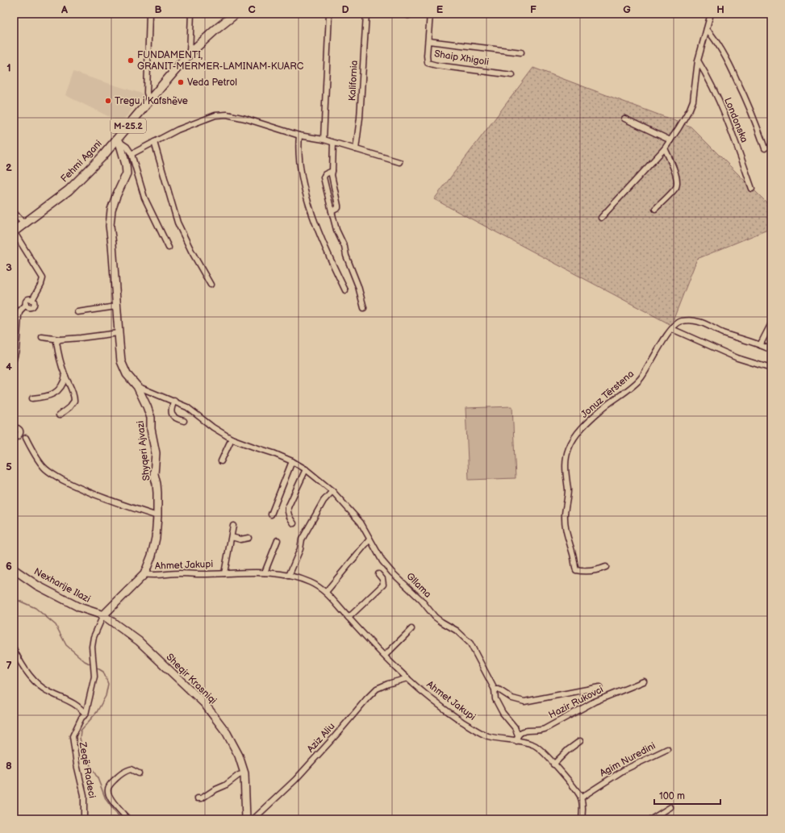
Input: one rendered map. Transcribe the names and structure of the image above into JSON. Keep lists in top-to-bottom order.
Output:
{
  "streets": {
    "main road": ["M-25.2", "Fehmi Agani"],
    "street": [
      "Shaip Xhigoli",
      "Kalifornia",
      "Londonska",
      "Jonuz Tërstena",
      "Shyqeri Ajvazi",
      "Ahmet Jakupi",
      "Nexharije Ilazi",
      "Gllama",
      "Sheqir Krasniqi",
      "Hazir Rukovci",
      "Aziz Aliu",
      "Agim Nuredini",
      "Zeqë Radeci"
    ]
  },
  "crossings": [
    ["Fehmi Agani", "Shyqeri Ajvazi"],
    ["Shyqeri Ajvazi", "Ahmet Jakupi"],
    ["Shyqeri Ajvazi", "Nexharije Ilazi"],
    ["Shyqeri Ajvazi", "Gllama"],
    ["Shyqeri Ajvazi", "Sheqir Krasniqi"],
    ["Shyqeri Ajvazi", "Zeqë Radeci"],
    ["Ahmet Jakupi", "Gllama"],
    ["Ahmet Jakupi", "Hazir Rukovci"],
    ["Ahmet Jakupi", "Aziz Aliu"],
    ["Nexharije Ilazi", "Sheqir Krasniqi"],
    ["Nexharije Ilazi", "Zeqë Radeci"],
    ["Gllama", "Hazir Rukovci"],
    ["Sheqir Krasniqi", "Zeqë Radeci"]
  ],
  "places": ["FUNDAMENTI, GRANIT-MERMER-LAMINAM-KUARC", "Veda Petrol", "Tregu i Kafshëve"],
  "scale_bar": "100 m",
  "grid": {
    "columns": [
      "A",
      "B",
      "C",
      "D",
      "E",
      "F",
      "G",
      "H"
    ],
    "rows": [
      "1",
      "2",
      "3",
      "4",
      "5",
      "6",
      "7",
      "8"
    ]
  }
}
